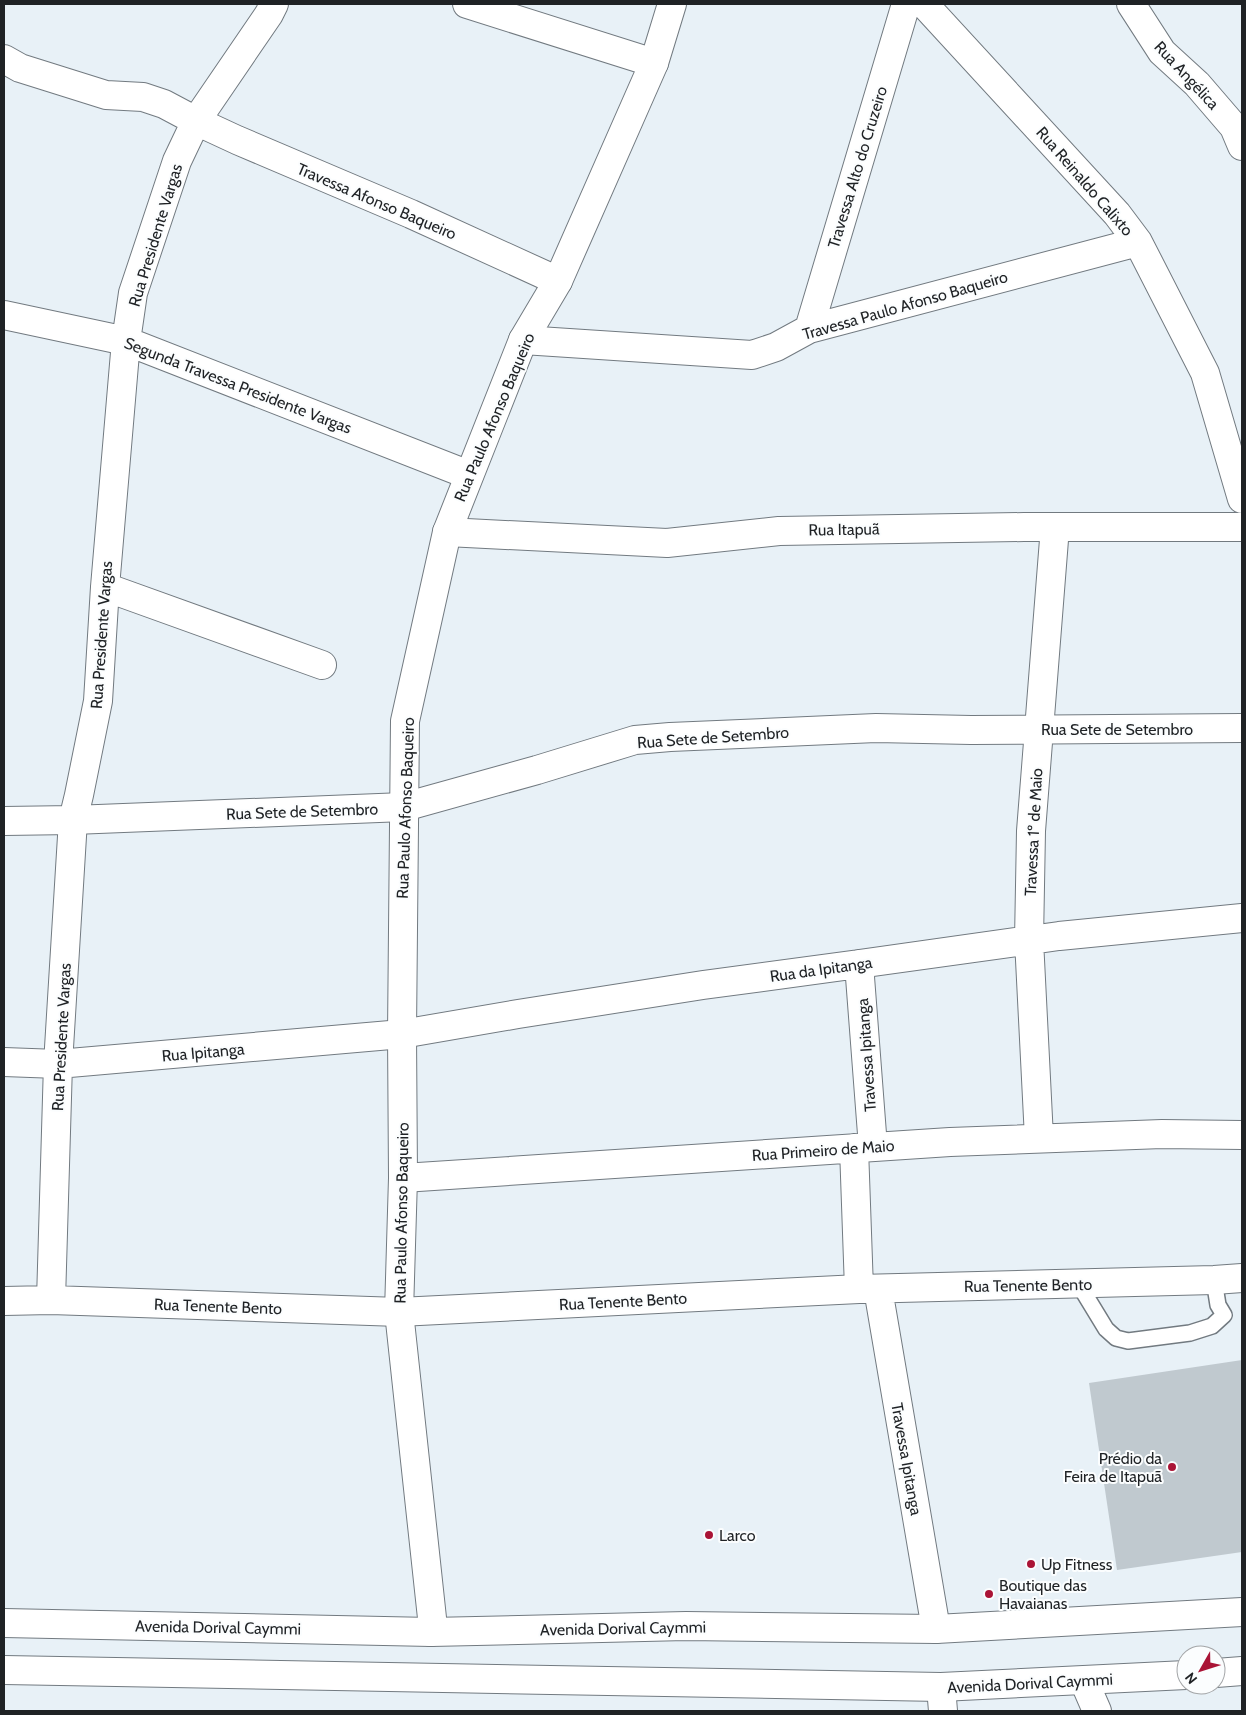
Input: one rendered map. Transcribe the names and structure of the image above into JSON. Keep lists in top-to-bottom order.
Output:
{
  "streets": {
    "street": [
      "Rua Angélica",
      "Travessa Alto do Cruzeiro",
      "Rua Reinaldo Calixto",
      "Travessa Afonso Baqueiro",
      "Rua Presidente Vargas",
      "Travessa Paulo Afonso Baqueiro",
      "Segunda Travessa Presidente Vargas",
      "Rua Paulo Afonso Baqueiro",
      "Rua Itapuã",
      "Rua Sete de Setembro",
      "Travessa 1º de Maio",
      "Rua da Ipitanga",
      "Rua Ipitanga",
      "Travessa Ipitanga",
      "Rua Primeiro de Maio",
      "Rua Tenente Bento",
      "Avenida Dorival Caymmi"
    ]
  },
  "crossings": [
    ["Travessa Alto do Cruzeiro", "Travessa Paulo Afonso Baqueiro"],
    ["Rua Reinaldo Calixto", "Travessa Paulo Afonso Baqueiro"],
    ["Travessa Afonso Baqueiro", "Rua Presidente Vargas"],
    ["Travessa Afonso Baqueiro", "Rua Paulo Afonso Baqueiro"],
    ["Rua Presidente Vargas", "Segunda Travessa Presidente Vargas"],
    ["Rua Presidente Vargas", "Rua Sete de Setembro"],
    ["Rua Presidente Vargas", "Rua Ipitanga"],
    ["Rua Presidente Vargas", "Rua Tenente Bento"],
    ["Travessa Paulo Afonso Baqueiro", "Rua Paulo Afonso Baqueiro"],
    ["Segunda Travessa Presidente Vargas", "Rua Paulo Afonso Baqueiro"],
    ["Rua Paulo Afonso Baqueiro", "Rua Itapuã"],
    ["Rua Paulo Afonso Baqueiro", "Rua Sete de Setembro"],
    ["Rua Paulo Afonso Baqueiro", "Rua da Ipitanga"],
    ["Rua Paulo Afonso Baqueiro", "Rua Ipitanga"],
    ["Rua Paulo Afonso Baqueiro", "Rua Primeiro de Maio"],
    ["Rua Paulo Afonso Baqueiro", "Rua Tenente Bento"],
    ["Rua Paulo Afonso Baqueiro", "Avenida Dorival Caymmi"],
    ["Rua Itapuã", "Travessa 1º de Maio"],
    ["Rua Sete de Setembro", "Travessa 1º de Maio"],
    ["Travessa 1º de Maio", "Rua da Ipitanga"],
    ["Travessa 1º de Maio", "Rua Primeiro de Maio"],
    ["Rua da Ipitanga", "Rua Ipitanga"],
    ["Rua da Ipitanga", "Travessa Ipitanga"],
    ["Travessa Ipitanga", "Rua Primeiro de Maio"],
    ["Travessa Ipitanga", "Rua Tenente Bento"],
    ["Travessa Ipitanga", "Avenida Dorival Caymmi"]
  ],
  "places": [
    "Prédio da Feira de Itapuã",
    "Larco",
    "Up Fitness",
    "Boutique das Havaianas"
  ],
  "north": "bottom left"
}
